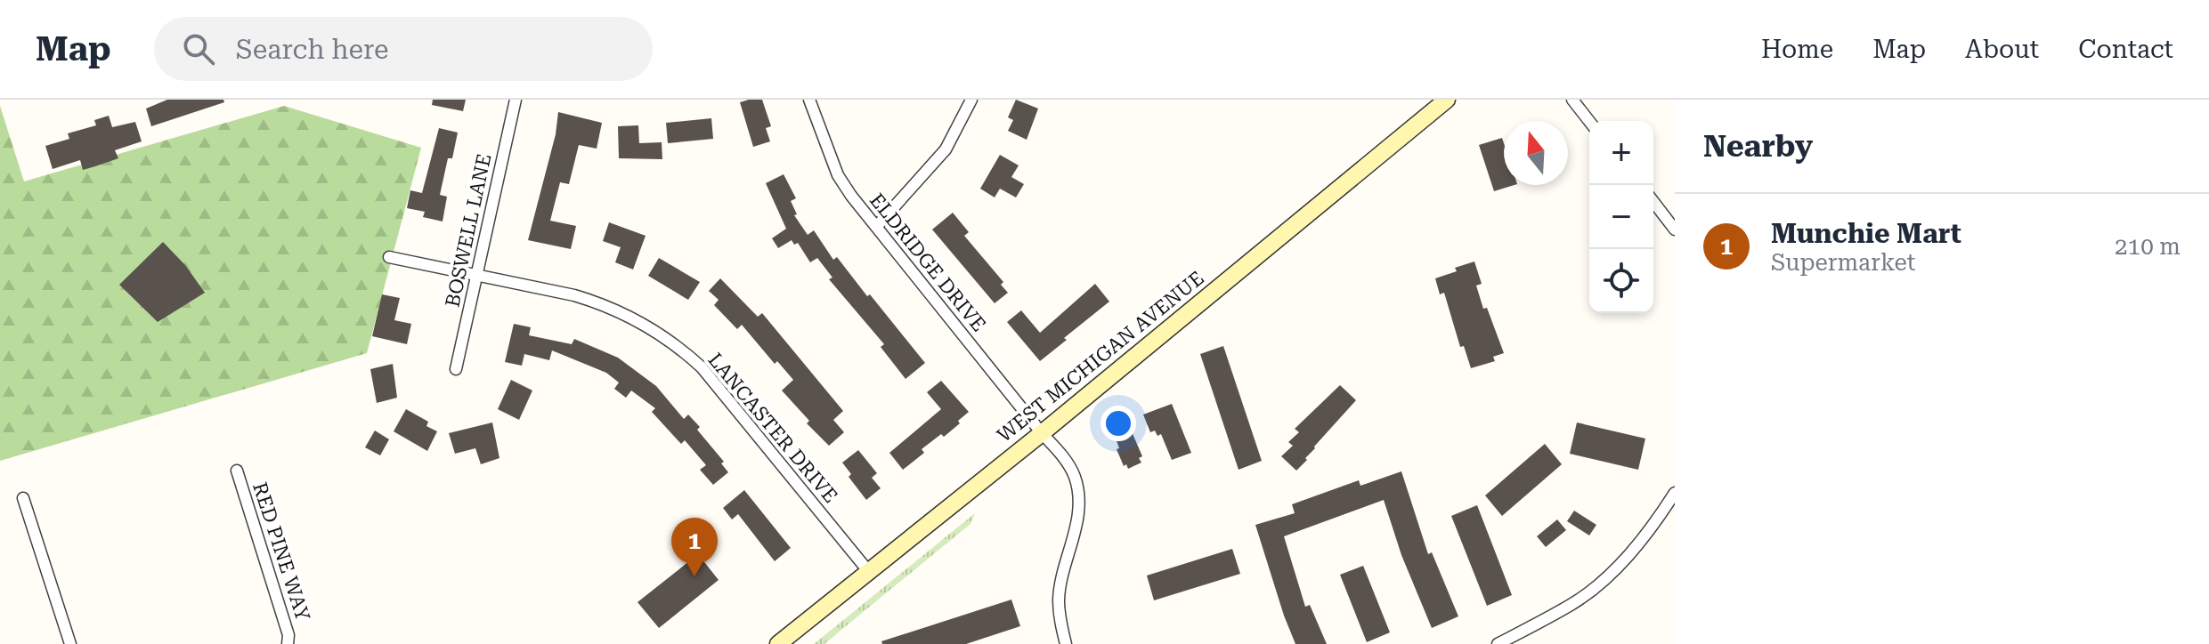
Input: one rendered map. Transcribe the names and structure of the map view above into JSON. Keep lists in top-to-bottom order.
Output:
{
  "streets": {
    "street": [
      "BOSWELL LANE",
      "ELDRIDGE DRIVE",
      "WEST MICHIGAN AVENUE",
      "LANCASTER DRIVE",
      "RED PINE WAY"
    ]
  },
  "crossings": [
    ["BOSWELL LANE", "LANCASTER DRIVE"],
    ["ELDRIDGE DRIVE", "WEST MICHIGAN AVENUE"],
    ["WEST MICHIGAN AVENUE", "LANCASTER DRIVE"]
  ],
  "north": "top",
  "page": {
    "header": "Map",
    "search": "Search here",
    "nav": [
      "Home",
      "Map",
      "About",
      "Contact"
    ],
    "heading": "Nearby",
    "map_buttons": ["+", "−"],
    "list": [
      {
        "mark": "1",
        "name": "Munchie Mart",
        "note": "Supermarket",
        "value": "210 m"
      }
    ],
    "pins": "1"
  }
}
